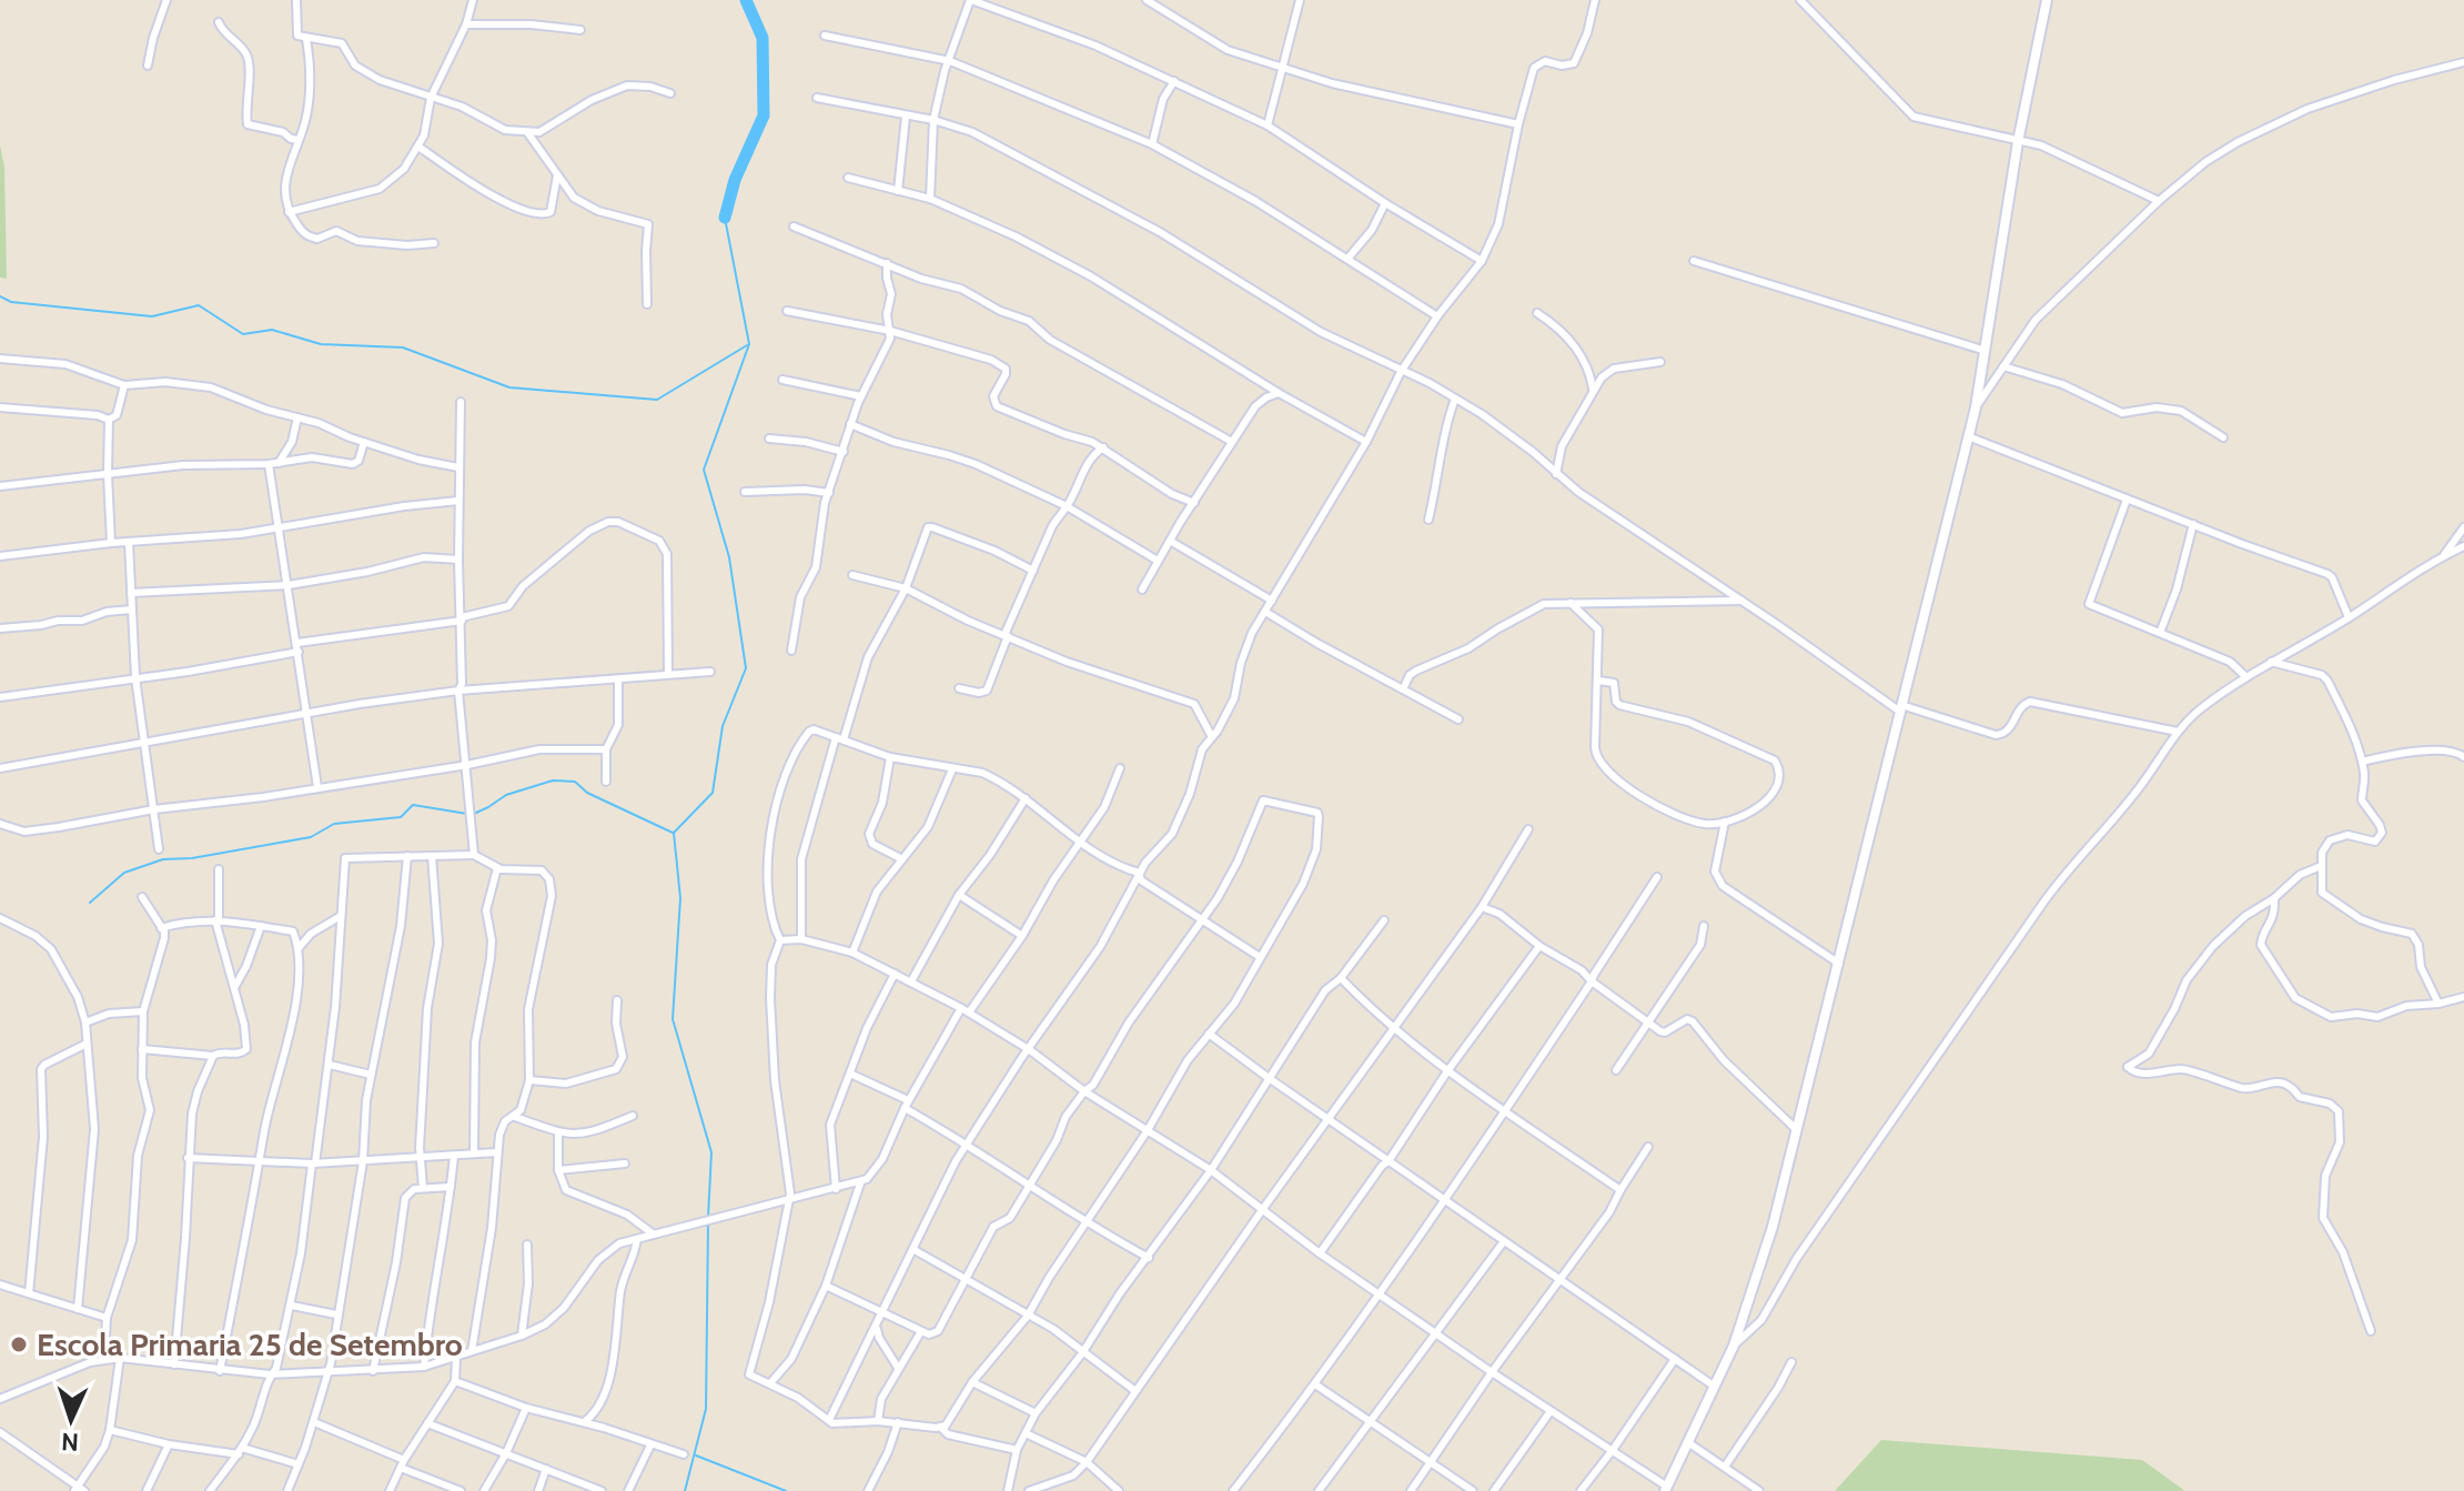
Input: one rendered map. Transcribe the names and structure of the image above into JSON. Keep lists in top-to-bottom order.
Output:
{
  "places": ["Escola Primaria 25 de Setembro"],
  "north": "bottom"
}
